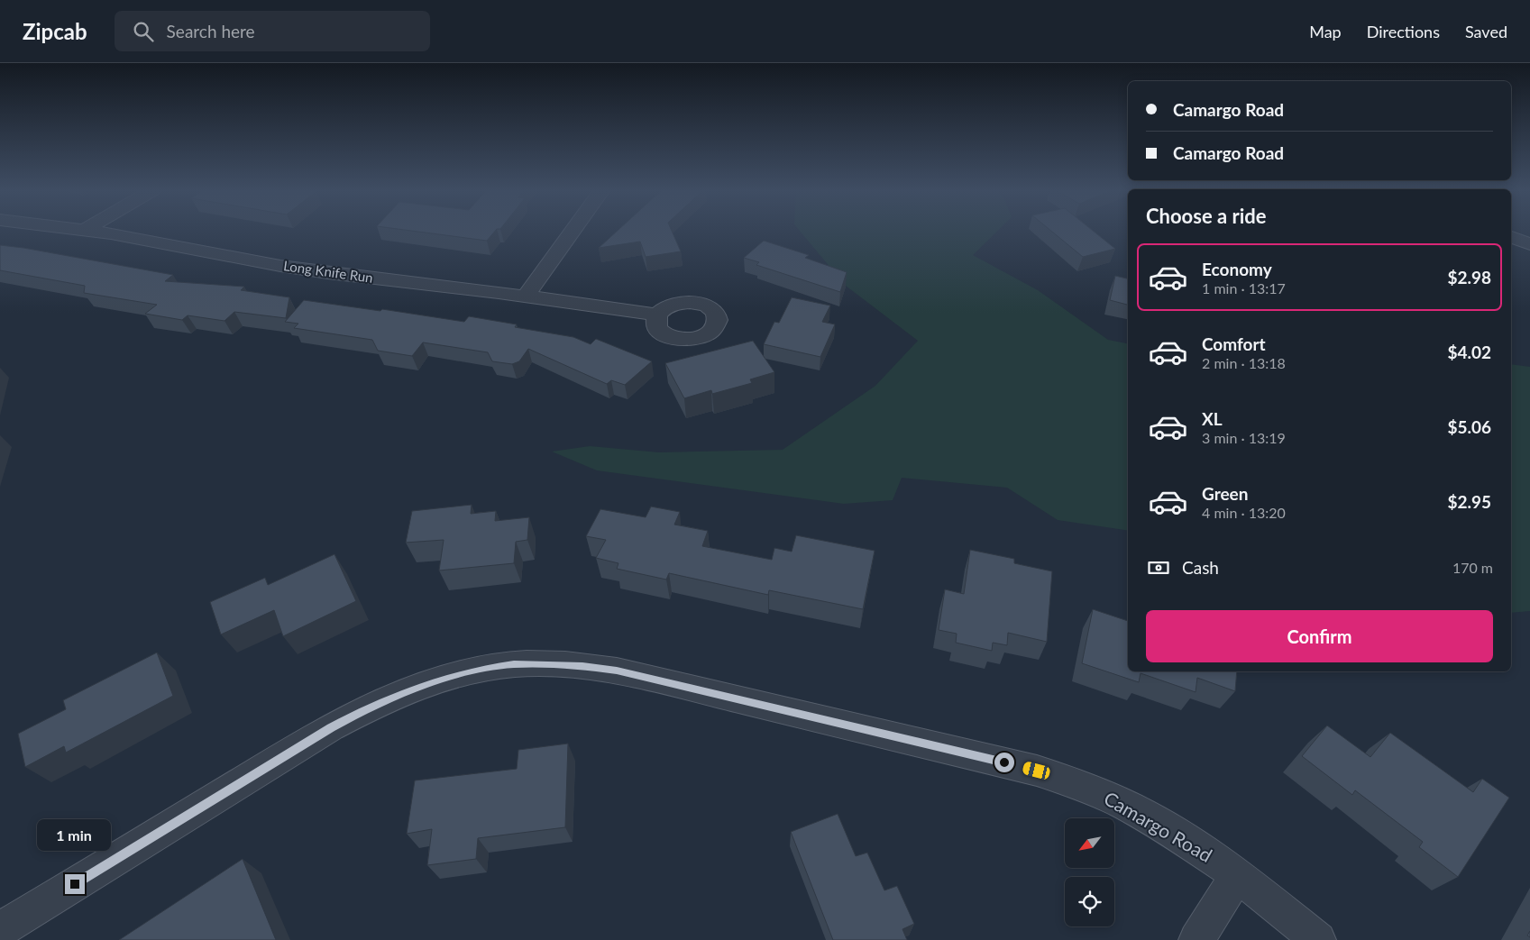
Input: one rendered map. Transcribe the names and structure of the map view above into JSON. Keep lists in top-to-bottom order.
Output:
{
  "streets": {
    "street": ["Long Knife Run", "Camargo Road"]
  },
  "north": "bottom left",
  "page": {
    "header": "Zipcab",
    "search": "Search here",
    "nav": ["Map", "Directions", "Saved"],
    "banner": ["Camargo Road", "Camargo Road"],
    "heading": "Choose a ride",
    "list": [
      {
        "name": "Economy",
        "note": "1 min · 13:17",
        "value": "$2.98"
      },
      {
        "name": "Comfort",
        "note": "2 min · 13:18",
        "value": "$4.02"
      },
      {
        "name": "XL",
        "note": "3 min · 13:19",
        "value": "$5.06"
      },
      {
        "name": "Green",
        "note": "4 min · 13:20",
        "value": "$2.95"
      }
    ],
    "pay": ["Cash", "170 m"],
    "buttons": "Confirm",
    "bubble": "1 min"
  }
}
